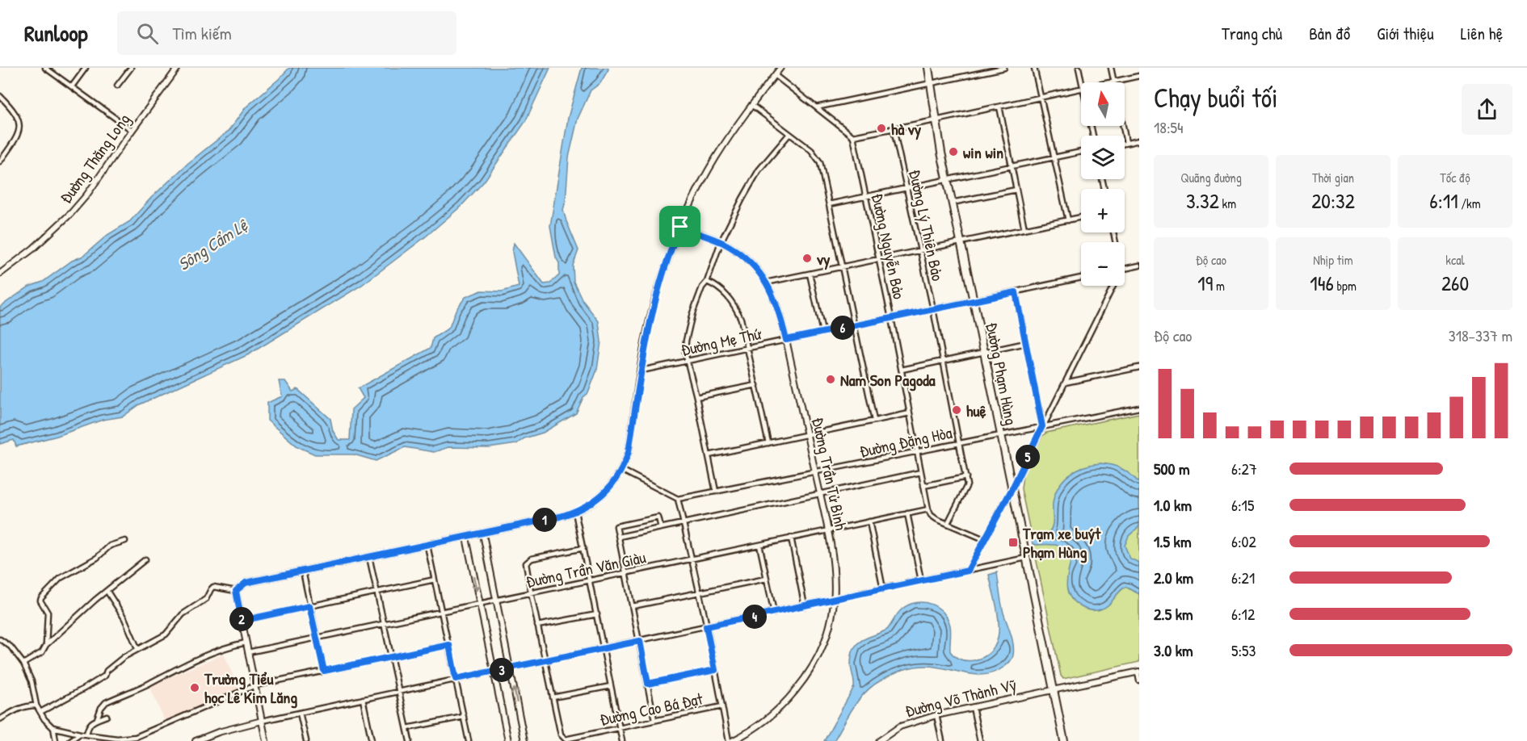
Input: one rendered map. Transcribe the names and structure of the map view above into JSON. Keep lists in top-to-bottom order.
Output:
{
  "streets": {
    "main road": ["Đường Phạm Hùng"],
    "street": [
      "Đường Thăng Long",
      "Đường Lý Thiên Bảo",
      "Đường Nguyễn Bảo",
      "Đường Mẹ Thứ",
      "Đường Đặng Hòa",
      "Đường Trần Tử Bình",
      "Đường Trần Văn Giàu",
      "Đường Võ Thành Vỹ",
      "Đường Cao Bá Đạt"
    ]
  },
  "crossings": [
    ["Đường Lý Thiên Bảo", "Đường Mẹ Thứ"],
    ["Đường Lý Thiên Bảo", "Đường Đặng Hòa"],
    ["Đường Nguyễn Bảo", "Đường Mẹ Thứ"],
    ["Đường Nguyễn Bảo", "Đường Đặng Hòa"],
    ["Đường Nguyễn Bảo", "Đường Trần Văn Giàu"],
    ["Đường Mẹ Thứ", "Đường Phạm Hùng"],
    ["Đường Mẹ Thứ", "Đường Trần Tử Bình"],
    ["Đường Phạm Hùng", "Đường Đặng Hòa"],
    ["Đường Phạm Hùng", "Đường Võ Thành Vỹ"],
    ["Đường Đặng Hòa", "Đường Trần Tử Bình"],
    ["Đường Trần Tử Bình", "Đường Trần Văn Giàu"],
    ["Đường Trần Văn Giàu", "Đường Cao Bá Đạt"]
  ],
  "water": ["Sông Cẩm Lệ"],
  "places": {
    "other": [
      "hà vy",
      "win win",
      "vy",
      "Nam Son Pagoda",
      "huệ",
      "Trường Tiểu học Lê Kim Lăng"
    ],
    "transit": ["Trạm xe buýt Phạm Hùng"]
  },
  "north": "top",
  "page": {
    "header": "Runloop",
    "search": "Tìm kiếm",
    "nav": [
      "Trang chủ",
      "Bản đồ",
      "Giới thiệu",
      "Liên hệ"
    ],
    "heading": ["Chạy buổi tối", "18:54"],
    "map_buttons": ["+", "−"],
    "stats": [
      ["Quãng đường", "3.32 km"],
      ["Thời gian", "20:32"],
      ["Tốc độ", "6:11 /km"],
      ["Độ cao", "19 m"],
      ["Nhịp tim", "146 bpm"],
      ["kcal", "260"]
    ],
    "chart": ["Độ cao", "318–337 m"],
    "pins": [
      "6",
      "5",
      "1",
      "4",
      "2",
      "3"
    ],
    "list": [
      {
        "name": "500 m",
        "note": "6:27"
      },
      {
        "name": "1.0 km",
        "note": "6:15"
      },
      {
        "name": "1.5 km",
        "note": "6:02"
      },
      {
        "name": "2.0 km",
        "note": "6:21"
      },
      {
        "name": "2.5 km",
        "note": "6:12"
      },
      {
        "name": "3.0 km",
        "note": "5:53"
      }
    ]
  }
}
